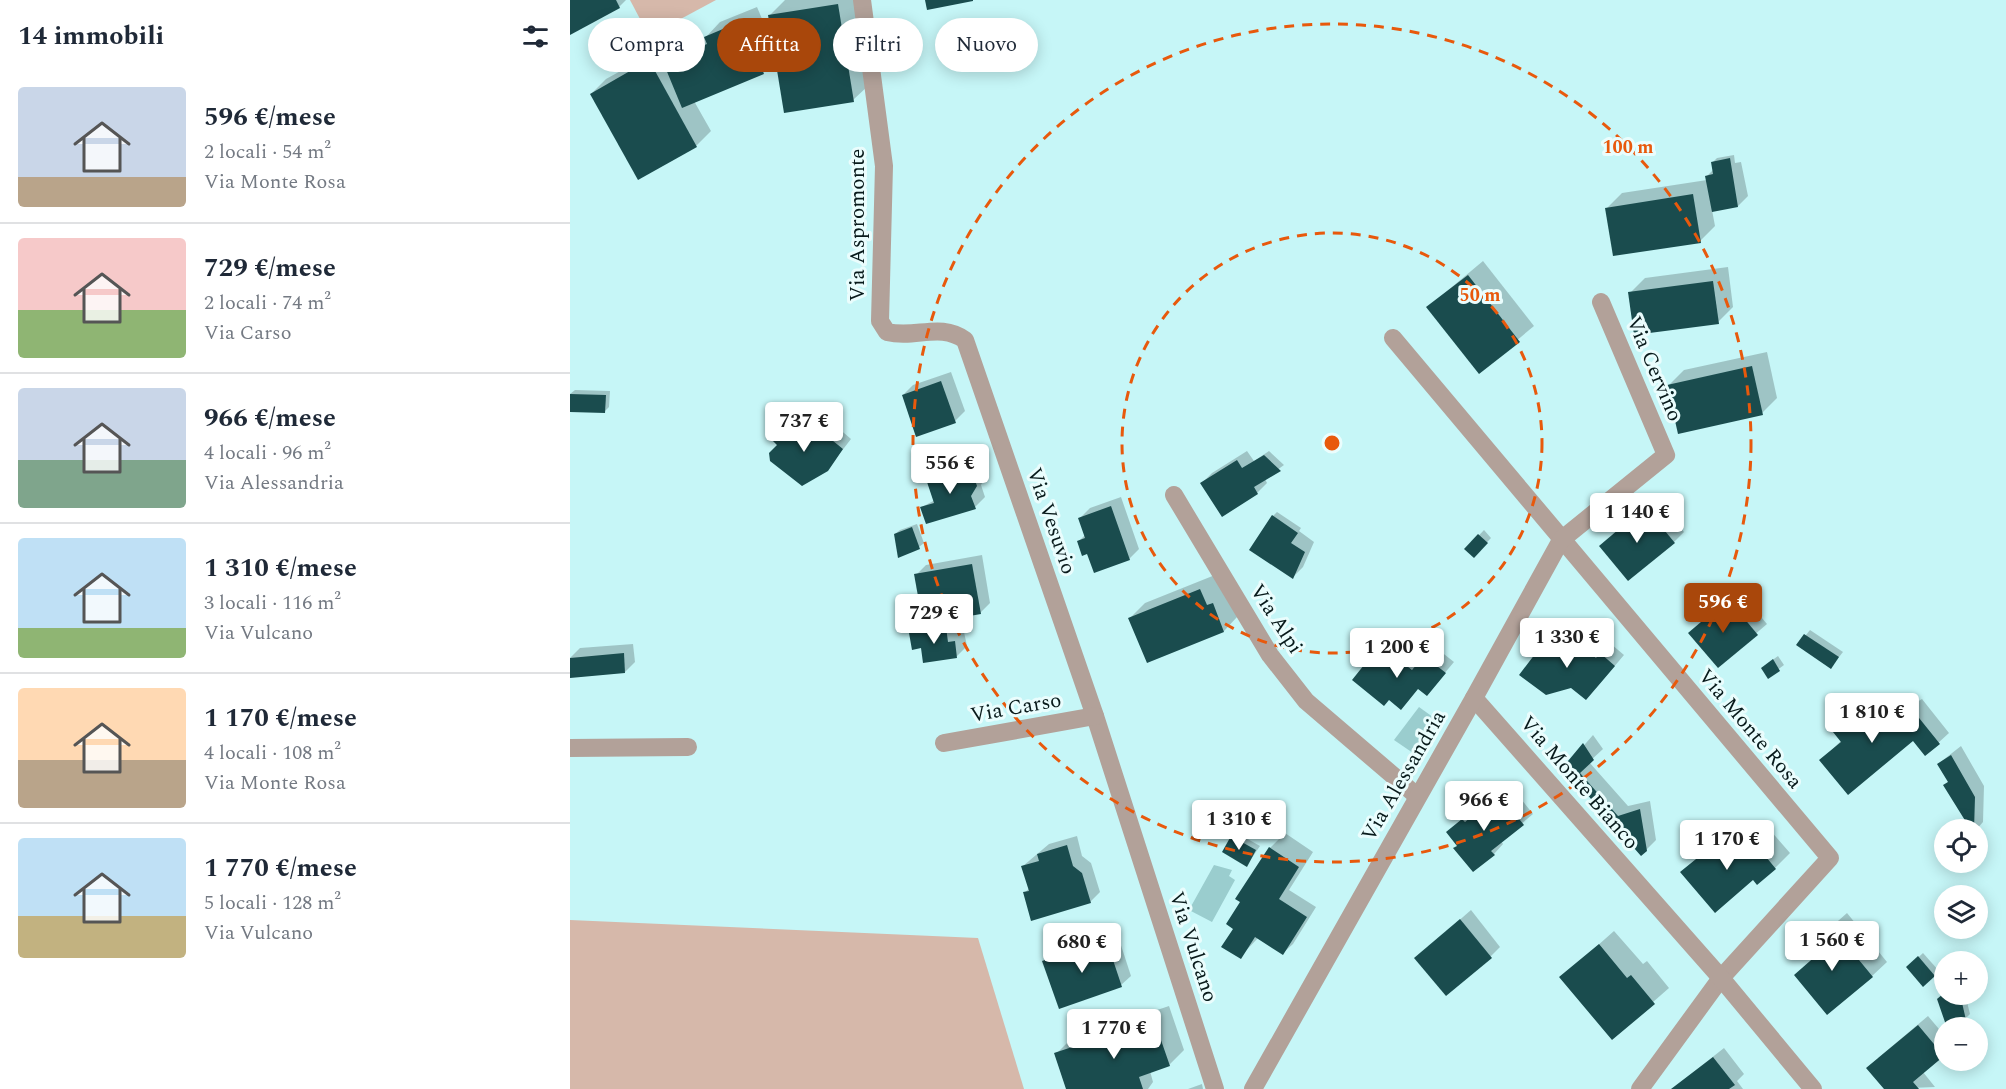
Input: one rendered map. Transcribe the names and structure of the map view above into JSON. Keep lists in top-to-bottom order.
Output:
{
  "streets": {
    "street": [
      "Via Aspromonte",
      "Via Cervino",
      "Via Vesuvio",
      "Via Alpi",
      "Via Carso",
      "Via Monte Rosa",
      "Via Alessandria",
      "Via Monte Bianco",
      "Via Vulcano"
    ]
  },
  "crossings": [
    ["Via Aspromonte", "Via Vesuvio"],
    ["Via Cervino", "Via Alessandria"],
    ["Via Vesuvio", "Via Carso"],
    ["Via Vesuvio", "Via Vulcano"],
    ["Via Alpi", "Via Alessandria"],
    ["Via Carso", "Via Vulcano"],
    ["Via Monte Rosa", "Via Alessandria"],
    ["Via Monte Rosa", "Via Monte Bianco"],
    ["Via Alessandria", "Via Monte Bianco"]
  ],
  "page": {
    "heading": "14 immobili",
    "chip": [
      "Compra",
      "Affitta",
      "Filtri",
      "Nuovo"
    ],
    "list": [
      {
        "name": "596 €/mese",
        "note": "2 locali · 54 m² · Via Monte Rosa"
      },
      {
        "name": "729 €/mese",
        "note": "2 locali · 74 m² · Via Carso"
      },
      {
        "name": "966 €/mese",
        "note": "4 locali · 96 m² · Via Alessandria"
      },
      {
        "name": "1 310 €/mese",
        "note": "3 locali · 116 m² · Via Vulcano"
      },
      {
        "name": "1 170 €/mese",
        "note": "4 locali · 108 m² · Via Monte Rosa"
      },
      {
        "name": "1 770 €/mese",
        "note": "5 locali · 128 m² · Via Vulcano"
      }
    ],
    "price": [
      "737 €",
      "556 €",
      "1 140 €",
      "596 €",
      "729 €",
      "1 330 €",
      "1 200 €",
      "1 810 €",
      "966 €",
      "1 310 €",
      "1 170 €",
      "1 560 €",
      "680 €",
      "1 770 €"
    ],
    "map_buttons": ["+", "−"]
  },
  "rings": ["100 m", "50 m"]
}
